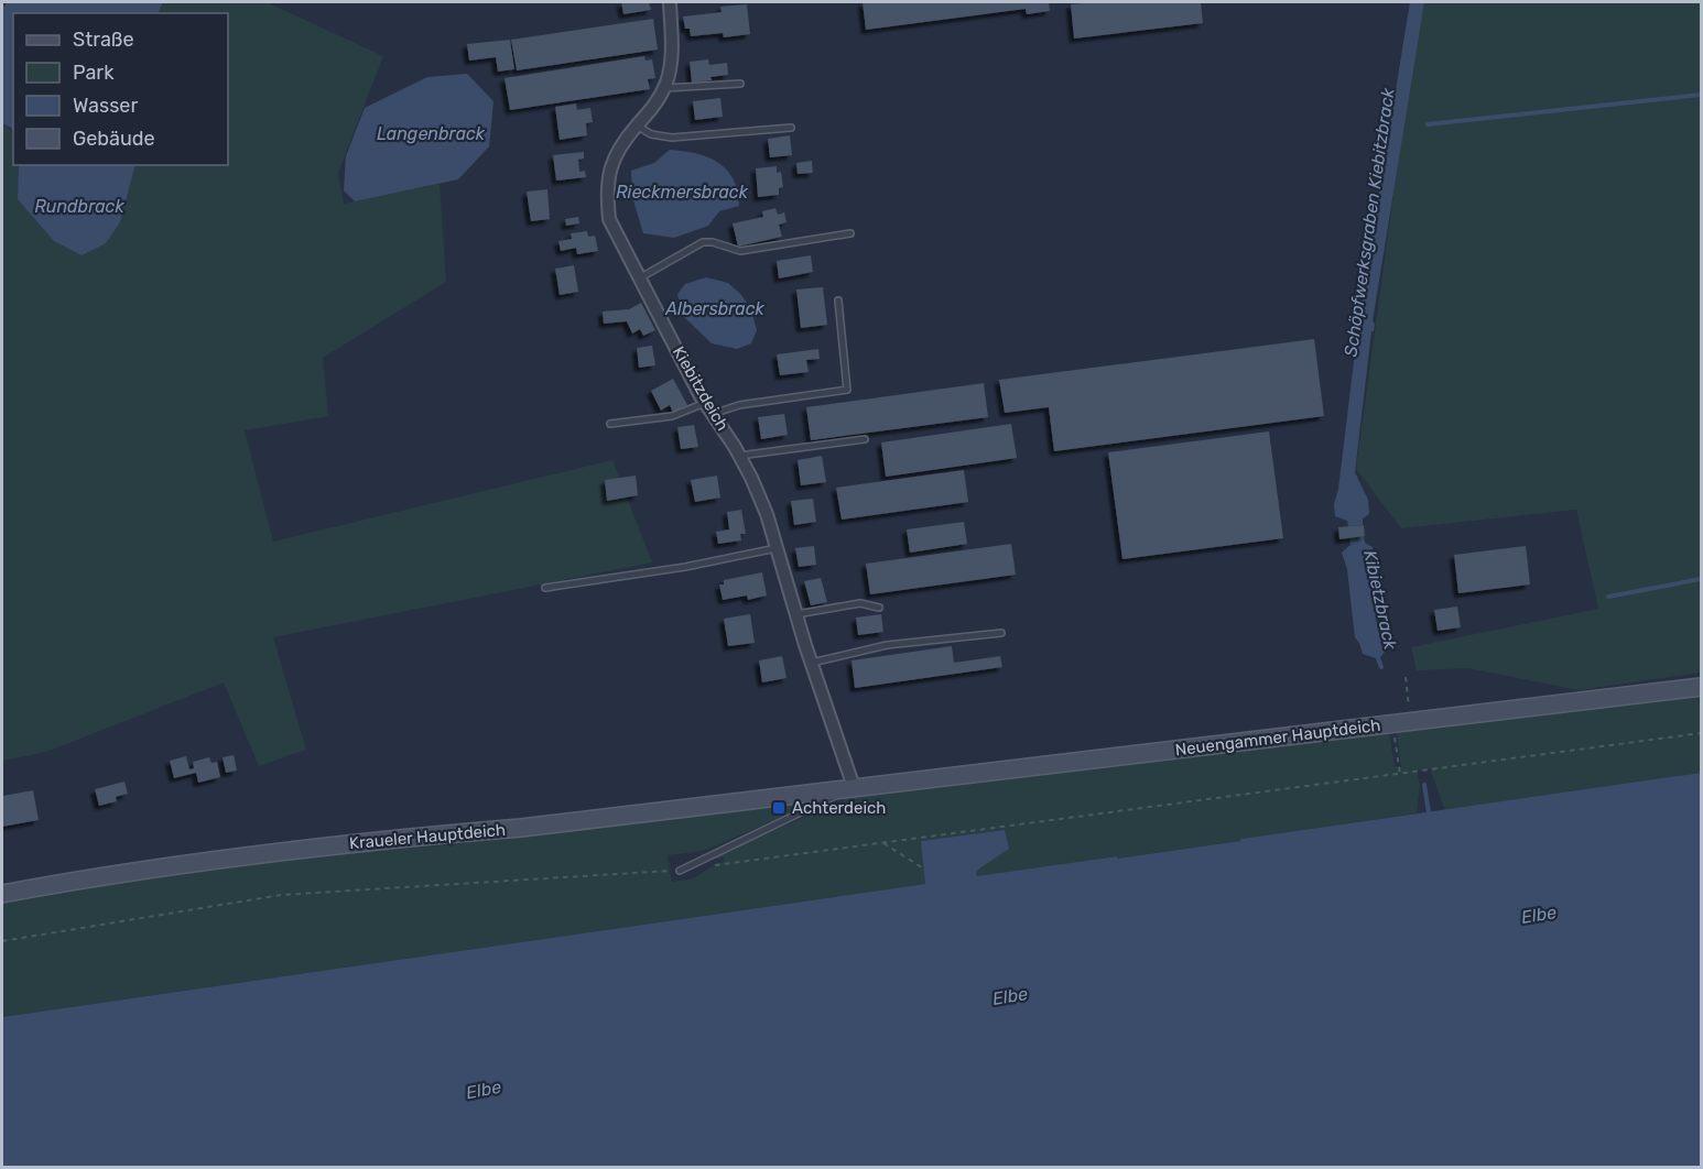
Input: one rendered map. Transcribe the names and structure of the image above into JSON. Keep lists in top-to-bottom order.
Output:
{
  "streets": {
    "street": ["Kiebitzdeich", "Neuengammer Hauptdeich", "Kraueler Hauptdeich"]
  },
  "crossings": [
    ["Kiebitzdeich", "Neuengammer Hauptdeich"],
    ["Kiebitzdeich", "Kraueler Hauptdeich"],
    ["Neuengammer Hauptdeich", "Kraueler Hauptdeich"]
  ],
  "water": [
    "Langenbrack",
    "Rieckmersbrack",
    "Rundbrack",
    "Schöpfwerksgraben Kiebitzbrack",
    "Albersbrack",
    "Kibietzbrack",
    "Elbe"
  ],
  "places": {
    "transit": ["Achterdeich"]
  },
  "legend": [
    "Straße",
    "Park",
    "Wasser",
    "Gebäude"
  ]
}
